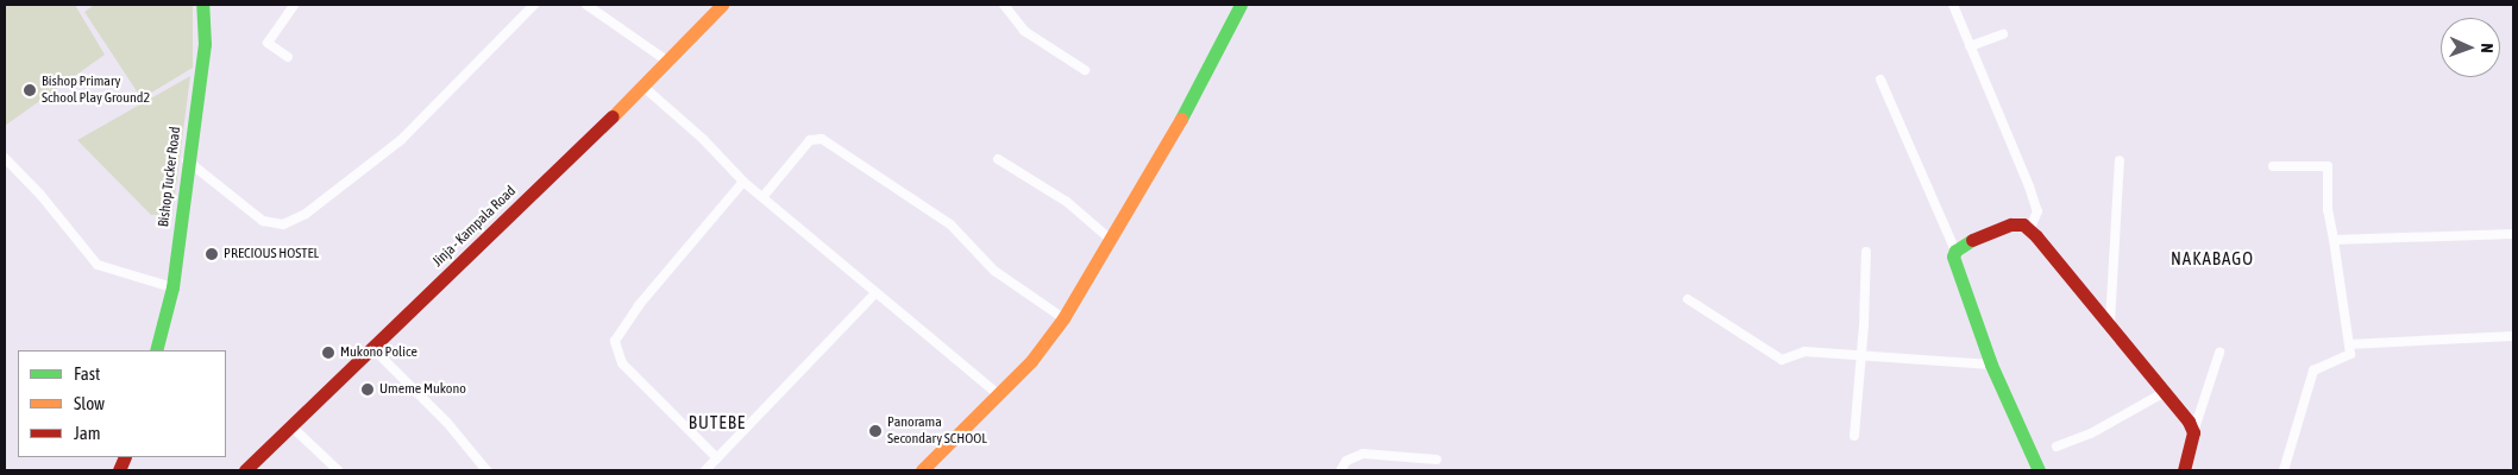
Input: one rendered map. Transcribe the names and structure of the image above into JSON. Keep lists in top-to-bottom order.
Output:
{
  "streets": {
    "main road": ["Bishop Tucker Road", "Jinja - Kampala Road"]
  },
  "districts": ["NAKABAGO", "BUTEBE"],
  "places": [
    "Bishop Primary School Play Ground2",
    "PRECIOUS HOSTEL",
    "Mukono Police",
    "Umeme Mukono",
    "Panorama Secondary SCHOOL"
  ],
  "legend": ["Fast", "Slow", "Jam"],
  "north": "right"
}
